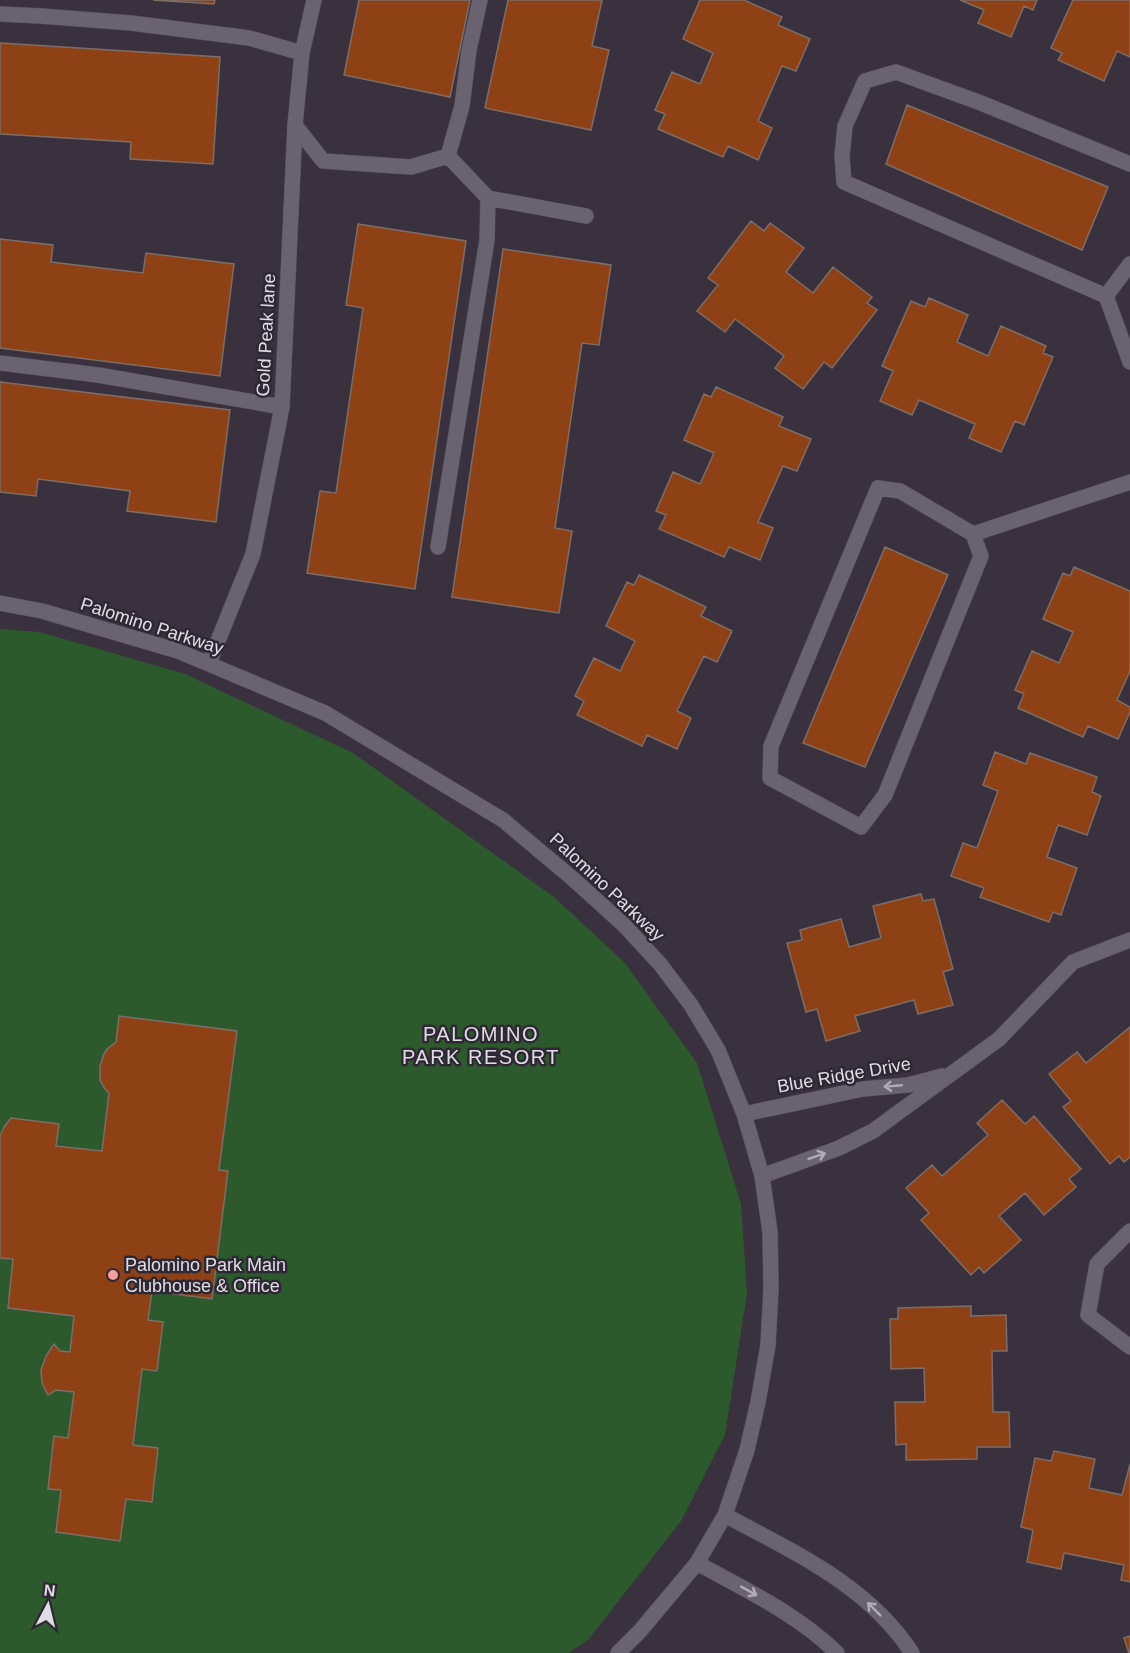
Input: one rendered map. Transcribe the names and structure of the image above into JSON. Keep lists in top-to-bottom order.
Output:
{
  "streets": {
    "street": ["Gold Peak lane", "Palomino Parkway", "Blue Ridge Drive"]
  },
  "crossings": [
    ["Gold Peak lane", "Palomino Parkway"],
    ["Palomino Parkway", "Blue Ridge Drive"]
  ],
  "districts": ["PALOMINO PARK RESORT"],
  "places": ["Palomino Park Main Clubhouse & Office"],
  "north": "top"
}
